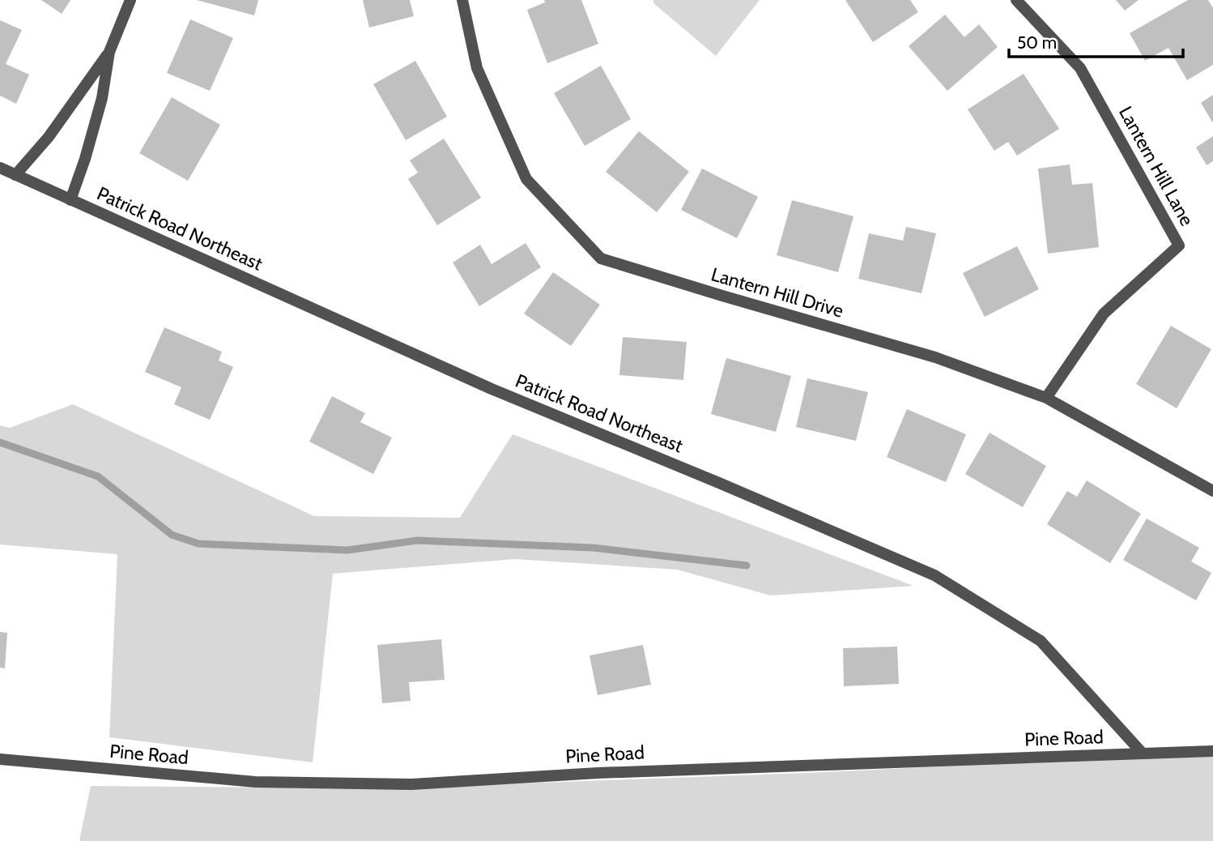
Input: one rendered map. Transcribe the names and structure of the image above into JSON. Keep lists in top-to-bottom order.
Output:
{
  "streets": {
    "street": [
      "Lantern Hill Lane",
      "Patrick Road Northeast",
      "Lantern Hill Drive",
      "Pine Road"
    ]
  },
  "crossings": [
    ["Lantern Hill Lane", "Lantern Hill Drive"],
    ["Patrick Road Northeast", "Pine Road"]
  ],
  "scale_bar": "50 m"
}
